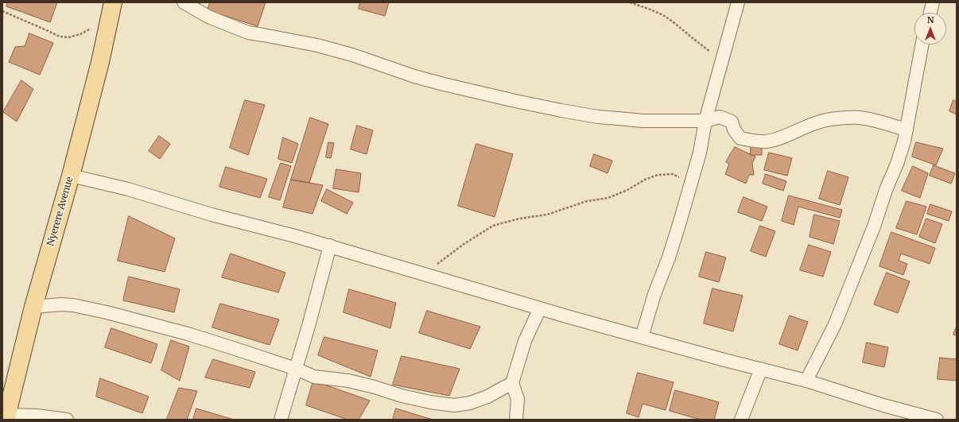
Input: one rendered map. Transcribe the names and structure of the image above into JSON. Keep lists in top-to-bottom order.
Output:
{
  "streets": {
    "main road": ["Nyerere Avenue"]
  },
  "north": "top"
}
